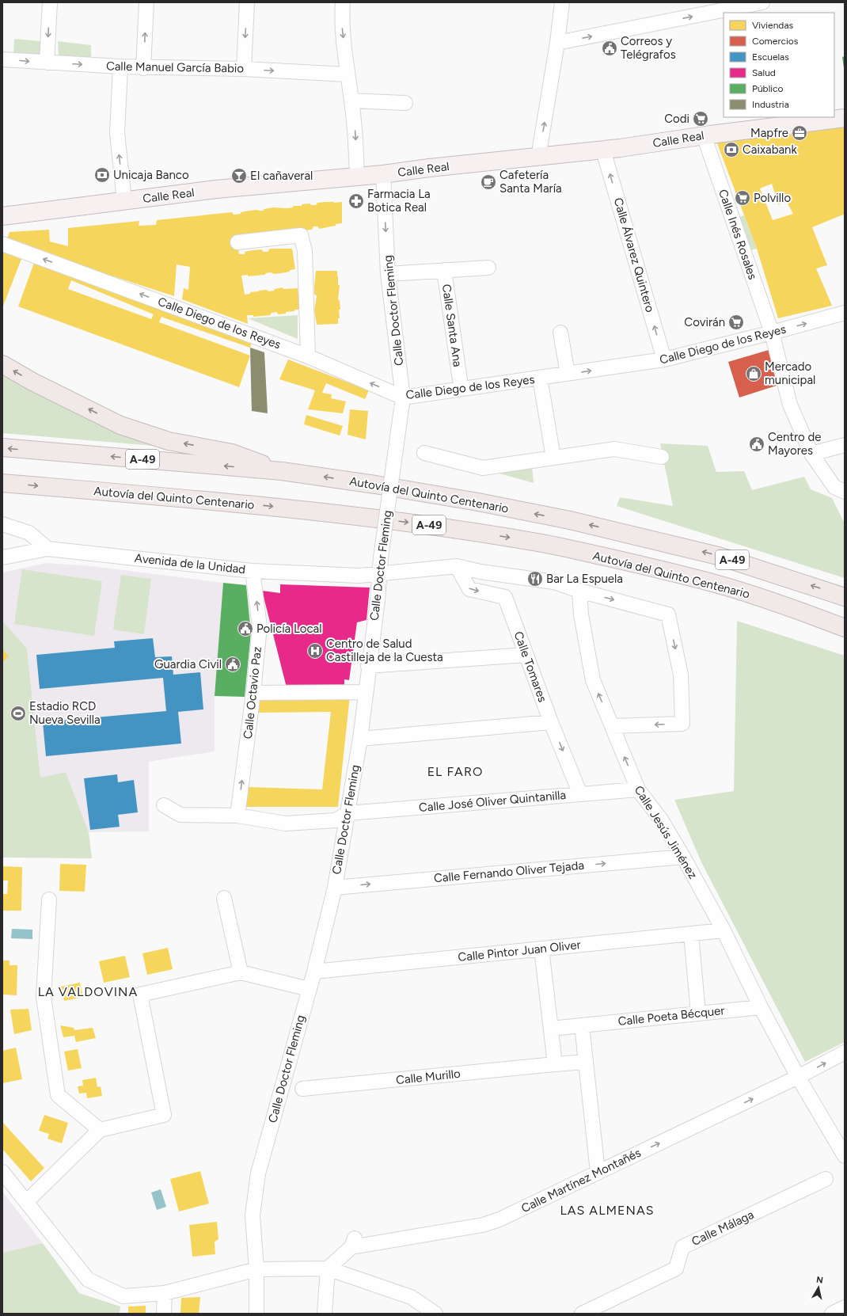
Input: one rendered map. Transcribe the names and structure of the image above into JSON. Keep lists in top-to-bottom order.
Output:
{
  "streets": {
    "highway": ["A-49", "Autovía del Quinto Centenario"],
    "main road": ["Calle Real"],
    "street": [
      "Calle Manuel García Babio",
      "Calle Inés Rosales",
      "Calle Álvarez Quintero",
      "Calle Doctor Fleming",
      "Calle Diego de los Reyes",
      "Calle Santa Ana",
      "Avenida de la Unidad",
      "Calle Tomares",
      "Calle Octavio Paz",
      "Calle José Oliver Quintanilla",
      "Calle Jesús Jiménez",
      "Calle Fernando Oliver Tejada",
      "Calle Pintor Juan Oliver",
      "Calle Poeta Bécquer",
      "Calle Murillo",
      "Calle Martínez Montañés",
      "Calle Málaga"
    ]
  },
  "crossings": [
    ["Calle Real", "Calle Inés Rosales"],
    ["Calle Real", "Calle Álvarez Quintero"],
    ["Calle Real", "Calle Doctor Fleming"],
    ["Calle Inés Rosales", "Calle Diego de los Reyes"],
    ["Calle Álvarez Quintero", "Calle Diego de los Reyes"],
    ["Calle Doctor Fleming", "Calle Diego de los Reyes"],
    ["Calle Doctor Fleming", "Avenida de la Unidad"],
    ["Calle Doctor Fleming", "Calle José Oliver Quintanilla"],
    ["Calle Doctor Fleming", "Calle Fernando Oliver Tejada"],
    ["Calle Doctor Fleming", "Calle Pintor Juan Oliver"],
    ["Avenida de la Unidad", "Calle Tomares"],
    ["Avenida de la Unidad", "Calle Octavio Paz"],
    ["Avenida de la Unidad", "Calle Jesús Jiménez"],
    ["Calle Tomares", "Calle José Oliver Quintanilla"],
    ["Calle José Oliver Quintanilla", "Calle Jesús Jiménez"],
    ["Calle Jesús Jiménez", "Calle Fernando Oliver Tejada"],
    ["Calle Jesús Jiménez", "Calle Pintor Juan Oliver"],
    ["Calle Jesús Jiménez", "Calle Poeta Bécquer"],
    ["Calle Jesús Jiménez", "Calle Martínez Montañés"]
  ],
  "one_way": [
    "Calle Manuel García Babio",
    "Calle Álvarez Quintero",
    "Calle Tomares",
    "Calle Octavio Paz",
    "Calle Fernando Oliver Tejada",
    "Calle Martínez Montañés"
  ],
  "districts": ["EL FARO", "LA VALDOVINA", "LAS ALMENAS"],
  "places": {
    "public building": [
      "Correos y Telégrafos",
      "Centro de Mayores",
      "Policía Local",
      "Guardia Civil"
    ],
    "supermarket": ["Codi", "Polvillo", "Covirán"],
    "office": ["Mapfre"],
    "bank": ["Caixabank", "Unicaja Banco"],
    "bar": ["El cañaveral"],
    "cafe": ["Cafetería Santa María"],
    "pharmacy": ["Farmacia La Botica Real"],
    "shop": ["Mercado municipal"],
    "restaurant": ["Bar La Espuela"],
    "hospital": ["Centro de Salud Castilleja de la Cuesta"],
    "sports": ["Estadio RCD Nueva Sevilla"]
  },
  "legend": [
    "Viviendas",
    "Comercios",
    "Escuelas",
    "Salud",
    "Público",
    "Industria"
  ],
  "north": "top"
}
